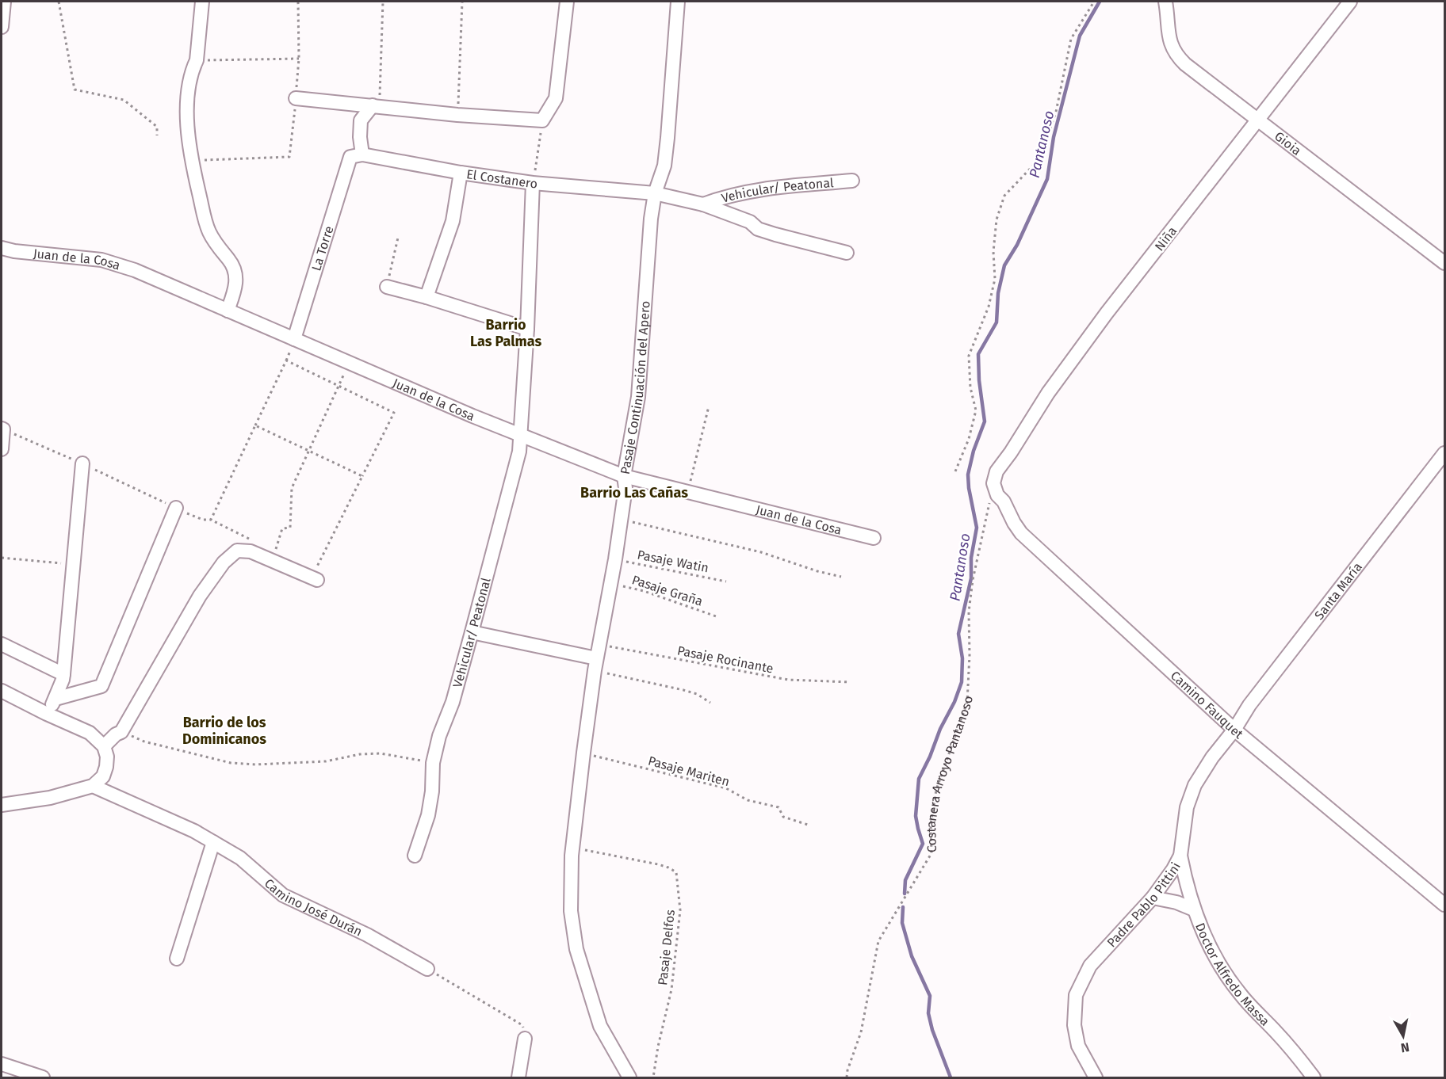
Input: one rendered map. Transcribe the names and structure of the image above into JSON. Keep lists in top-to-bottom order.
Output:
{
  "streets": {
    "street": [
      "Gioia",
      "El Costanero",
      "Vehicular/ Peatonal",
      "Niña",
      "La Torre",
      "Juan de la Cosa",
      "Pasaje Continuación del Apero",
      "Santa María",
      "Camino Fauquet",
      "Padre Pablo Pittini",
      "Camino José Durán",
      "Doctor Alfredo Massa"
    ],
    "path": [
      "Pasaje Watin",
      "Pasaje Graña",
      "Pasaje Rocinante",
      "Pasaje Mariten",
      "Costanera Arroyo Pantanoso",
      "Pasaje Delfos"
    ]
  },
  "crossings": [
    ["Gioia", "Niña"],
    ["El Costanero", "Vehicular/ Peatonal"],
    ["El Costanero", "La Torre"],
    ["El Costanero", "Pasaje Continuación del Apero"],
    ["Vehicular/ Peatonal", "Juan de la Cosa"],
    ["Vehicular/ Peatonal", "Pasaje Continuación del Apero"],
    ["Niña", "Camino Fauquet"],
    ["Niña", "Costanera Arroyo Pantanoso"],
    ["La Torre", "Juan de la Cosa"],
    ["Juan de la Cosa", "Pasaje Continuación del Apero"],
    ["Pasaje Continuación del Apero", "Pasaje Watin"],
    ["Pasaje Continuación del Apero", "Pasaje Graña"],
    ["Pasaje Continuación del Apero", "Pasaje Rocinante"],
    ["Pasaje Continuación del Apero", "Pasaje Mariten"],
    ["Pasaje Continuación del Apero", "Pasaje Delfos"],
    ["Santa María", "Camino Fauquet"],
    ["Santa María", "Padre Pablo Pittini"],
    ["Camino Fauquet", "Costanera Arroyo Pantanoso"],
    ["Camino Fauquet", "Padre Pablo Pittini"],
    ["Padre Pablo Pittini", "Doctor Alfredo Massa"]
  ],
  "districts": ["Barrio Las Palmas", "Barrio Las Cañas", "Barrio de los Dominicanos"],
  "water": ["Pantanoso"],
  "north": "bottom"
}
